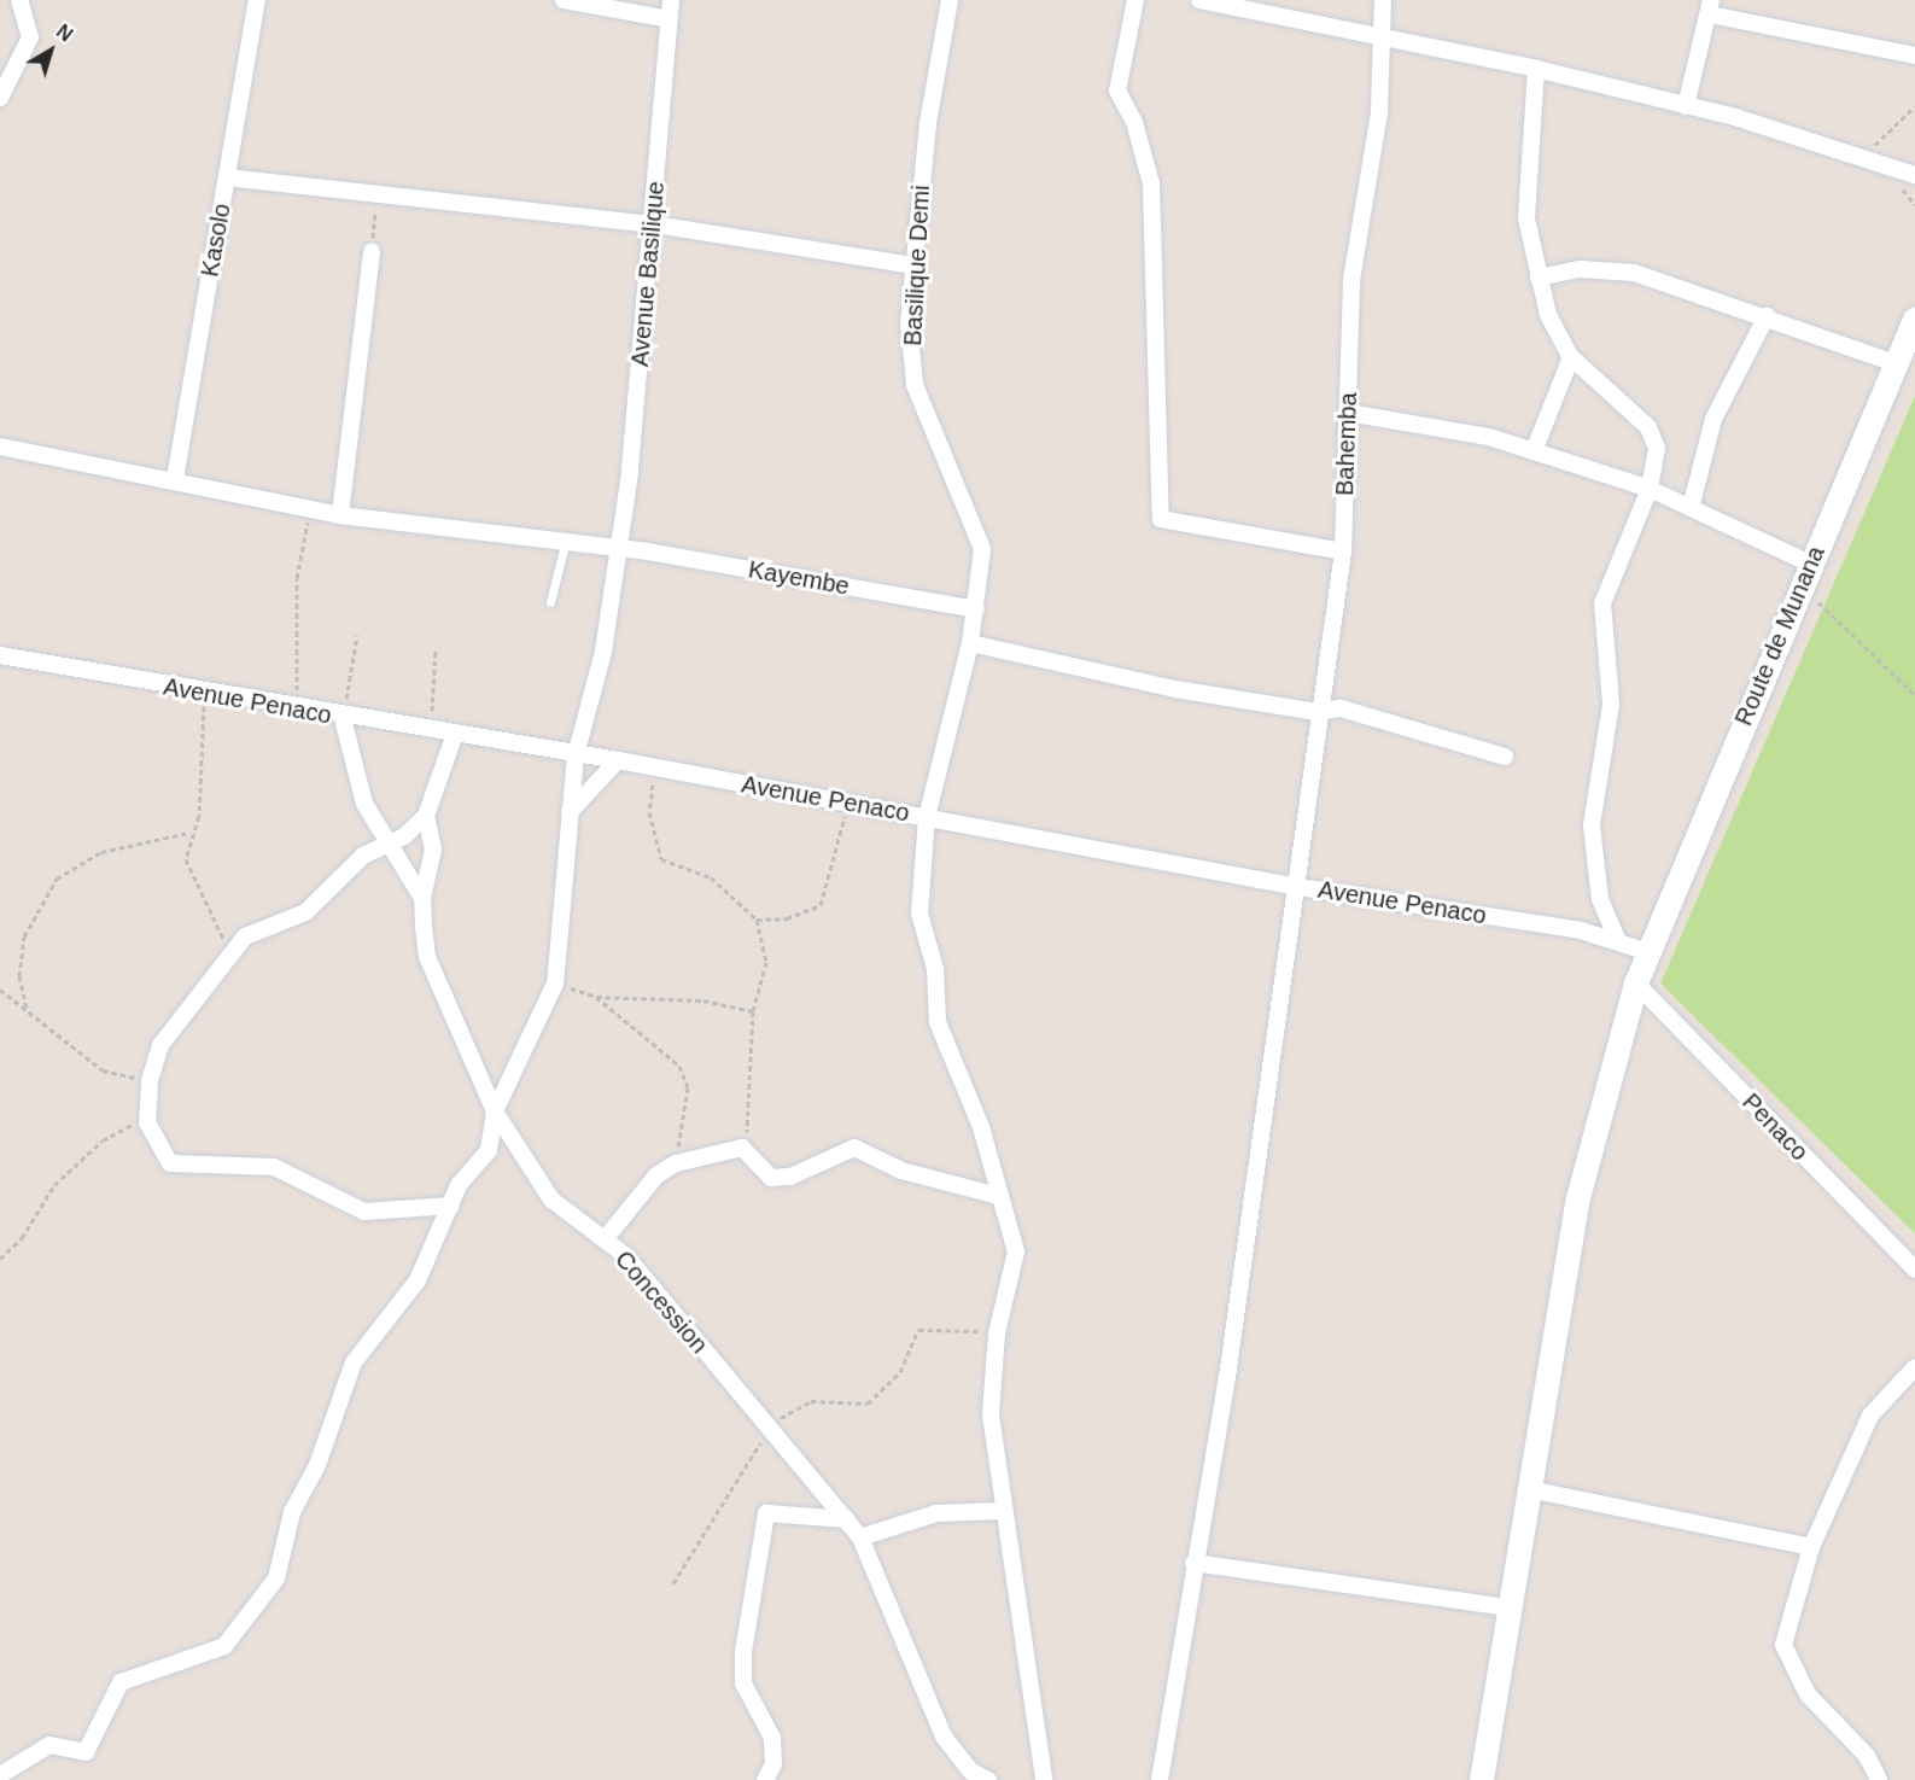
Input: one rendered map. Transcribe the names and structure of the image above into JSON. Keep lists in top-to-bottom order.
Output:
{
  "streets": {
    "main road": ["Route de Munana"],
    "street": [
      "Kasolo",
      "Basilique Demi",
      "Avenue Basilique",
      "Bahemba",
      "Kayembe",
      "Avenue Penaco",
      "Penaco",
      "Concession"
    ]
  },
  "crossings": [
    ["Kasolo", "Kayembe"],
    ["Basilique Demi", "Kayembe"],
    ["Basilique Demi", "Avenue Penaco"],
    ["Avenue Basilique", "Kayembe"],
    ["Avenue Basilique", "Avenue Penaco"],
    ["Bahemba", "Avenue Penaco"],
    ["Route de Munana", "Avenue Penaco"],
    ["Route de Munana", "Penaco"]
  ],
  "north": "top right"
}
